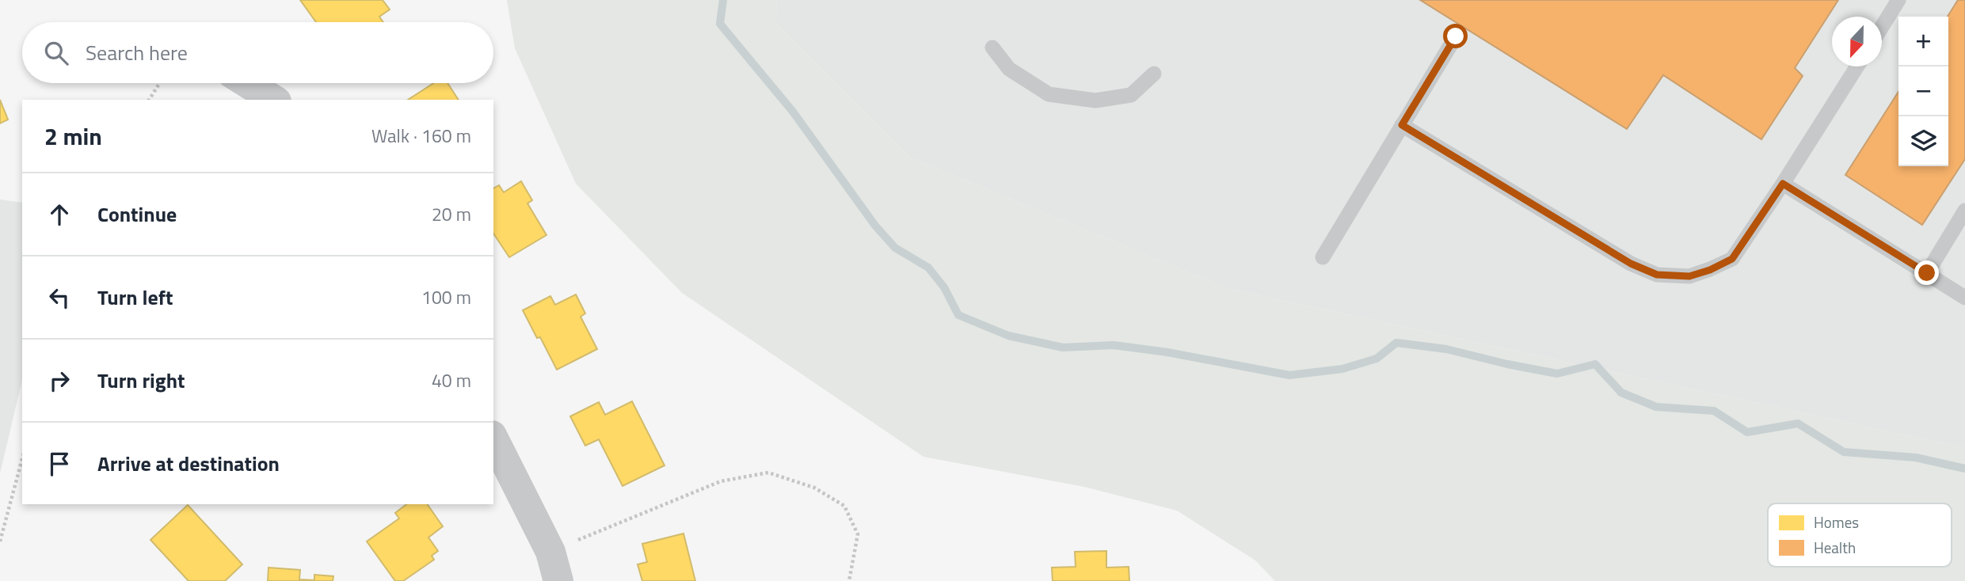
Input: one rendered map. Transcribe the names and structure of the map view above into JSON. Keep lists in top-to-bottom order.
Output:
{
  "legend": ["Homes", "Health"],
  "north": "bottom",
  "page": {
    "map_buttons": ["+", "−"],
    "search": "Search here",
    "heading": ["2 min", "Walk · 160 m"],
    "list": [
      ["Continue", "20 m"],
      ["Turn left", "100 m"],
      ["Turn right", "40 m"],
      "Arrive at destination"
    ]
  }
}
